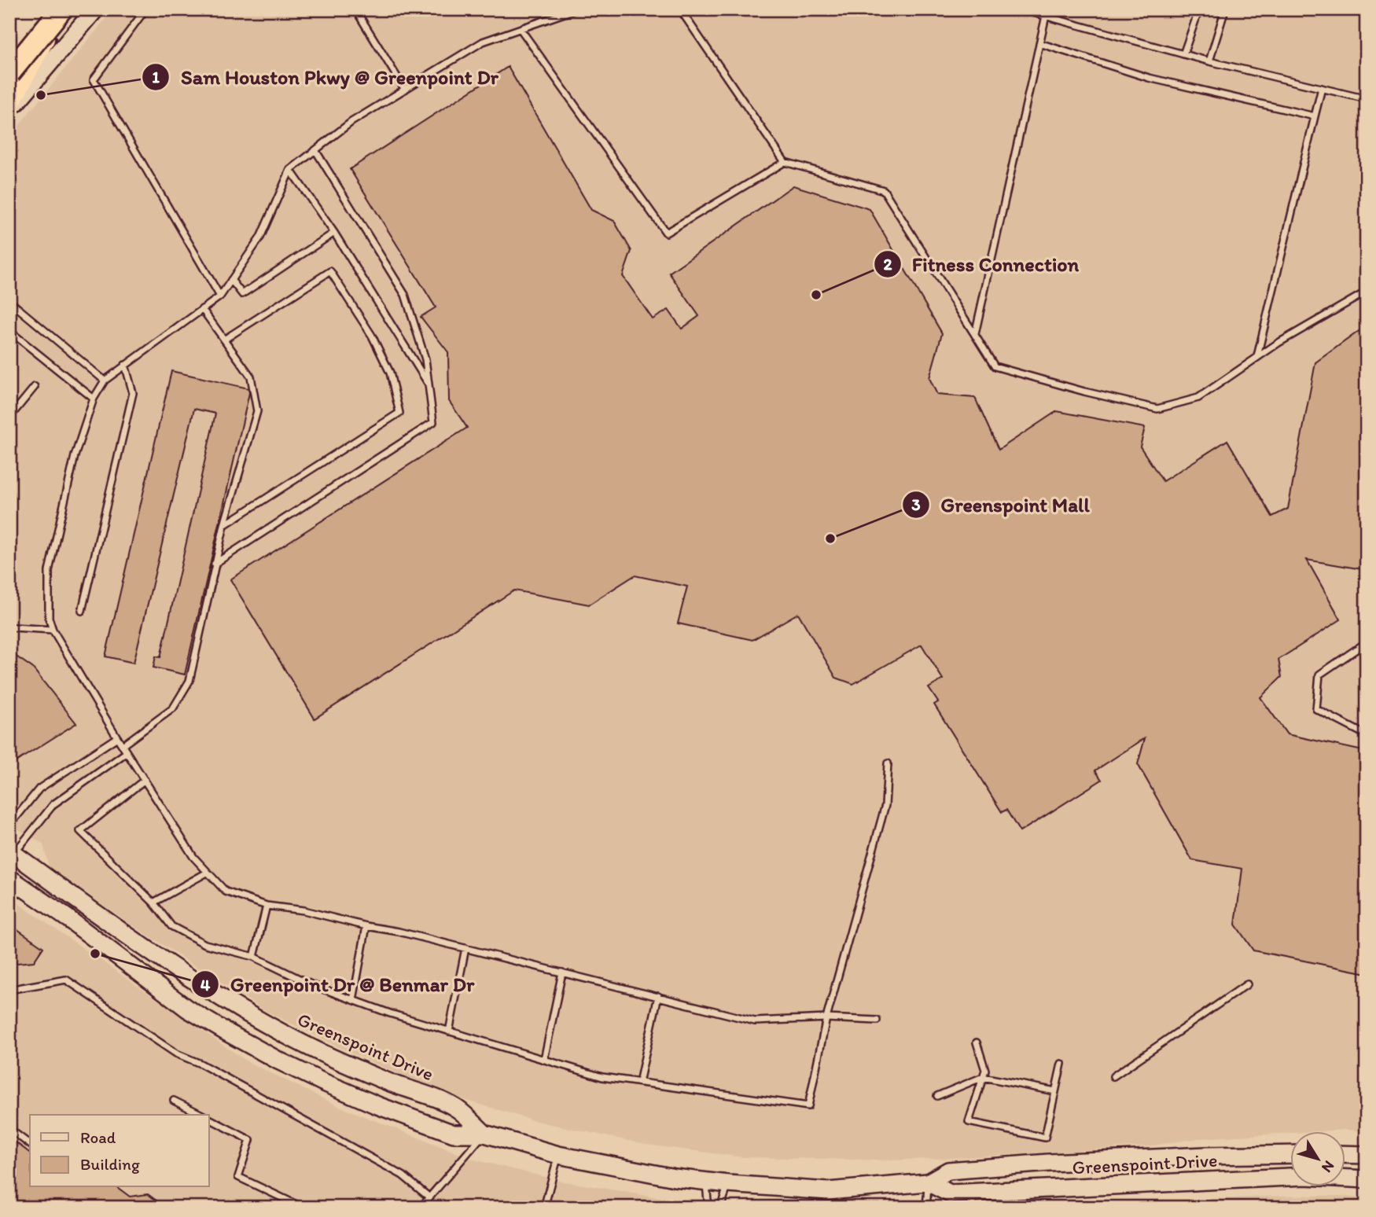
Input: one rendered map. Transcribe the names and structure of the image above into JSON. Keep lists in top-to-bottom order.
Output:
{
  "streets": {
    "street": ["Greenspoint Drive"]
  },
  "places": [
    "Sam Houston Pkwy @ Greenpoint Dr",
    "Fitness Connection",
    "Greenspoint Mall",
    "Greenpoint Dr @ Benmar Dr"
  ],
  "legend": ["Road", "Building"],
  "north": "bottom right"
}
